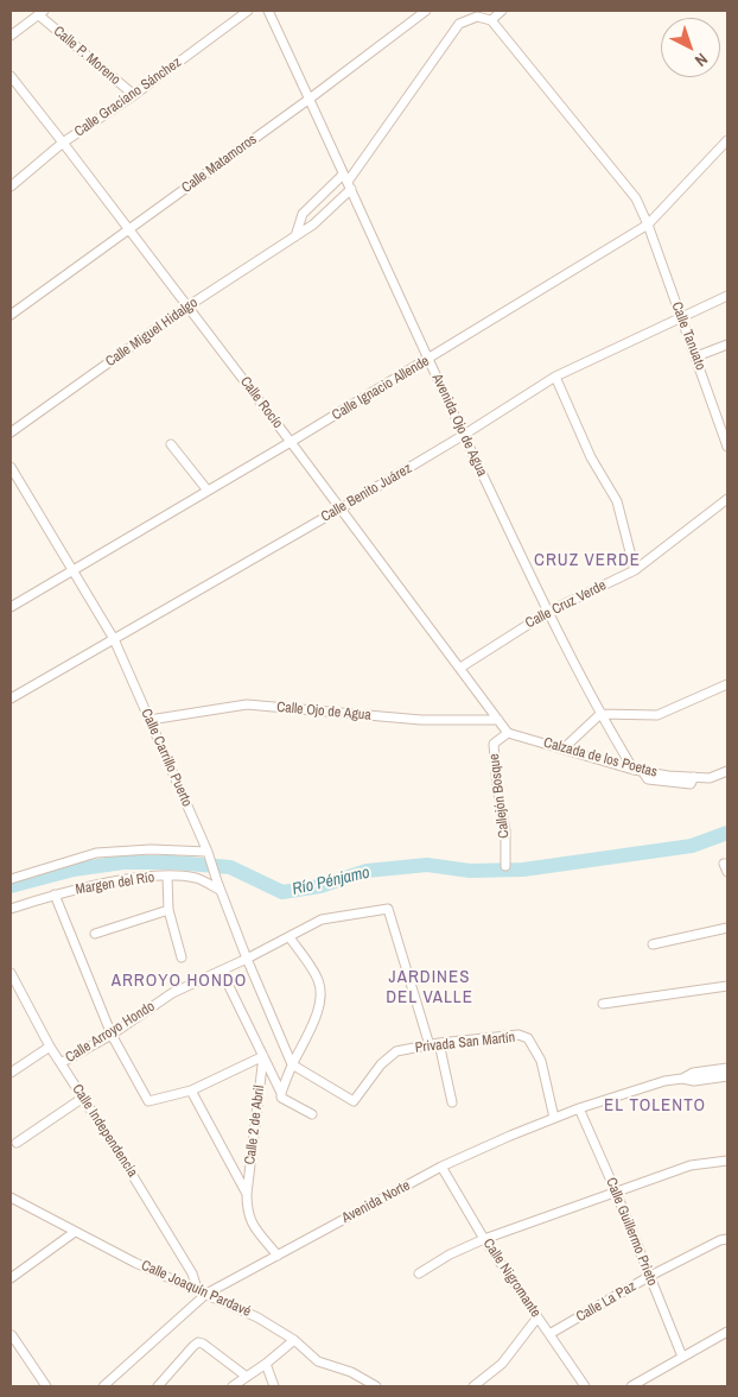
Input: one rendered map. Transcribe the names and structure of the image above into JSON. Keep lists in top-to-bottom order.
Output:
{
  "streets": {
    "street": [
      "Calle P. Moreno",
      "Calle Graciano Sánchez",
      "Calle Matamoros",
      "Calle Miguel Hidalgo",
      "Calle Tanuato",
      "Calle Ignacio Allende",
      "Calle Rocío",
      "Avenida Ojo de Agua",
      "Calle Benito Juárez",
      "Calle Cruz Verde",
      "Calle Ojo de Agua",
      "Calle Carrillo Puerto",
      "Calzada de los Poetas",
      "Callejón Bosque",
      "Margen del Río",
      "Calle Arroyo Hondo",
      "Privada San Martín",
      "Calle 2 de Abril",
      "Calle Independencia",
      "Avenida Norte",
      "Calle Guillermo Prieto",
      "Calle Nigromante",
      "Calle Joaquín Pardavé",
      "Calle La Paz"
    ]
  },
  "crossings": [
    ["Calle P. Moreno", "Calle Graciano Sánchez"],
    ["Calle Graciano Sánchez", "Calle Rocío"],
    ["Calle Matamoros", "Calle Rocío"],
    ["Calle Matamoros", "Avenida Ojo de Agua"],
    ["Calle Miguel Hidalgo", "Calle Tanuato"],
    ["Calle Miguel Hidalgo", "Calle Rocío"],
    ["Calle Miguel Hidalgo", "Avenida Ojo de Agua"],
    ["Calle Tanuato", "Calle Ignacio Allende"],
    ["Calle Tanuato", "Calle Benito Juárez"],
    ["Calle Ignacio Allende", "Calle Rocío"],
    ["Calle Ignacio Allende", "Avenida Ojo de Agua"],
    ["Calle Ignacio Allende", "Calle Carrillo Puerto"],
    ["Calle Rocío", "Calle Benito Juárez"],
    ["Calle Rocío", "Calle Cruz Verde"],
    ["Calle Rocío", "Calle Ojo de Agua"],
    ["Calle Rocío", "Calzada de los Poetas"],
    ["Calle Rocío", "Callejón Bosque"],
    ["Avenida Ojo de Agua", "Calle Benito Juárez"],
    ["Avenida Ojo de Agua", "Calle Cruz Verde"],
    ["Avenida Ojo de Agua", "Calzada de los Poetas"],
    ["Calle Benito Juárez", "Calle Carrillo Puerto"],
    ["Calle Ojo de Agua", "Calle Carrillo Puerto"],
    ["Calle Carrillo Puerto", "Margen del Río"],
    ["Calle Carrillo Puerto", "Calle Arroyo Hondo"],
    ["Calle Carrillo Puerto", "Privada San Martín"],
    ["Calzada de los Poetas", "Callejón Bosque"],
    ["Calle Arroyo Hondo", "Privada San Martín"],
    ["Calle Arroyo Hondo", "Calle 2 de Abril"],
    ["Calle Arroyo Hondo", "Calle Independencia"],
    ["Privada San Martín", "Avenida Norte"],
    ["Calle Independencia", "Calle Joaquín Pardavé"],
    ["Avenida Norte", "Calle Guillermo Prieto"],
    ["Avenida Norte", "Calle Nigromante"],
    ["Avenida Norte", "Calle Joaquín Pardavé"],
    ["Calle Guillermo Prieto", "Calle La Paz"],
    ["Calle Nigromante", "Calle La Paz"]
  ],
  "districts": [
    "CRUZ VERDE",
    "JARDINES DEL VALLE",
    "ARROYO HONDO",
    "EL TOLENTO"
  ],
  "water": ["Río Pénjamo"],
  "north": "bottom right"
}
